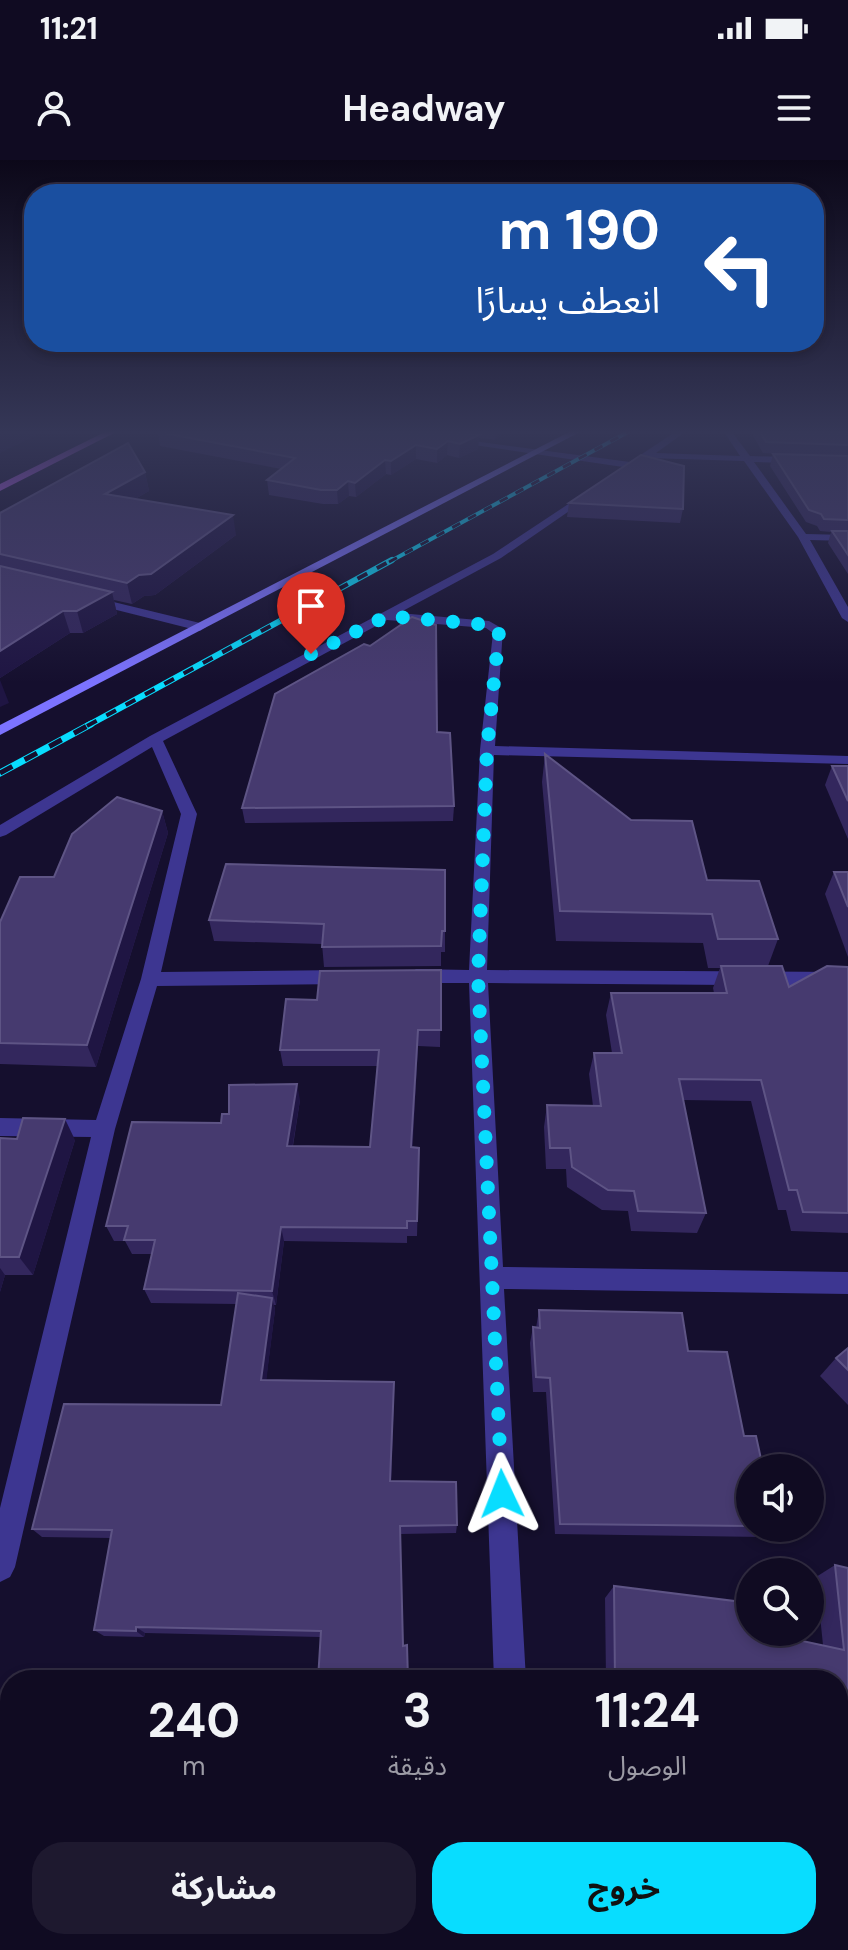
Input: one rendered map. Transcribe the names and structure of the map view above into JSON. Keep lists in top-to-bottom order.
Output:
{
  "page": {
    "status": "11:21",
    "header": "Headway",
    "turn": ["190 m", "انعطف يسارًا"],
    "eta": [
      "11:24",
      "الوصول",
      "3",
      "دقيقة",
      "240",
      "m"
    ],
    "buttons": ["خروج", "مشاركة"]
  }
}
